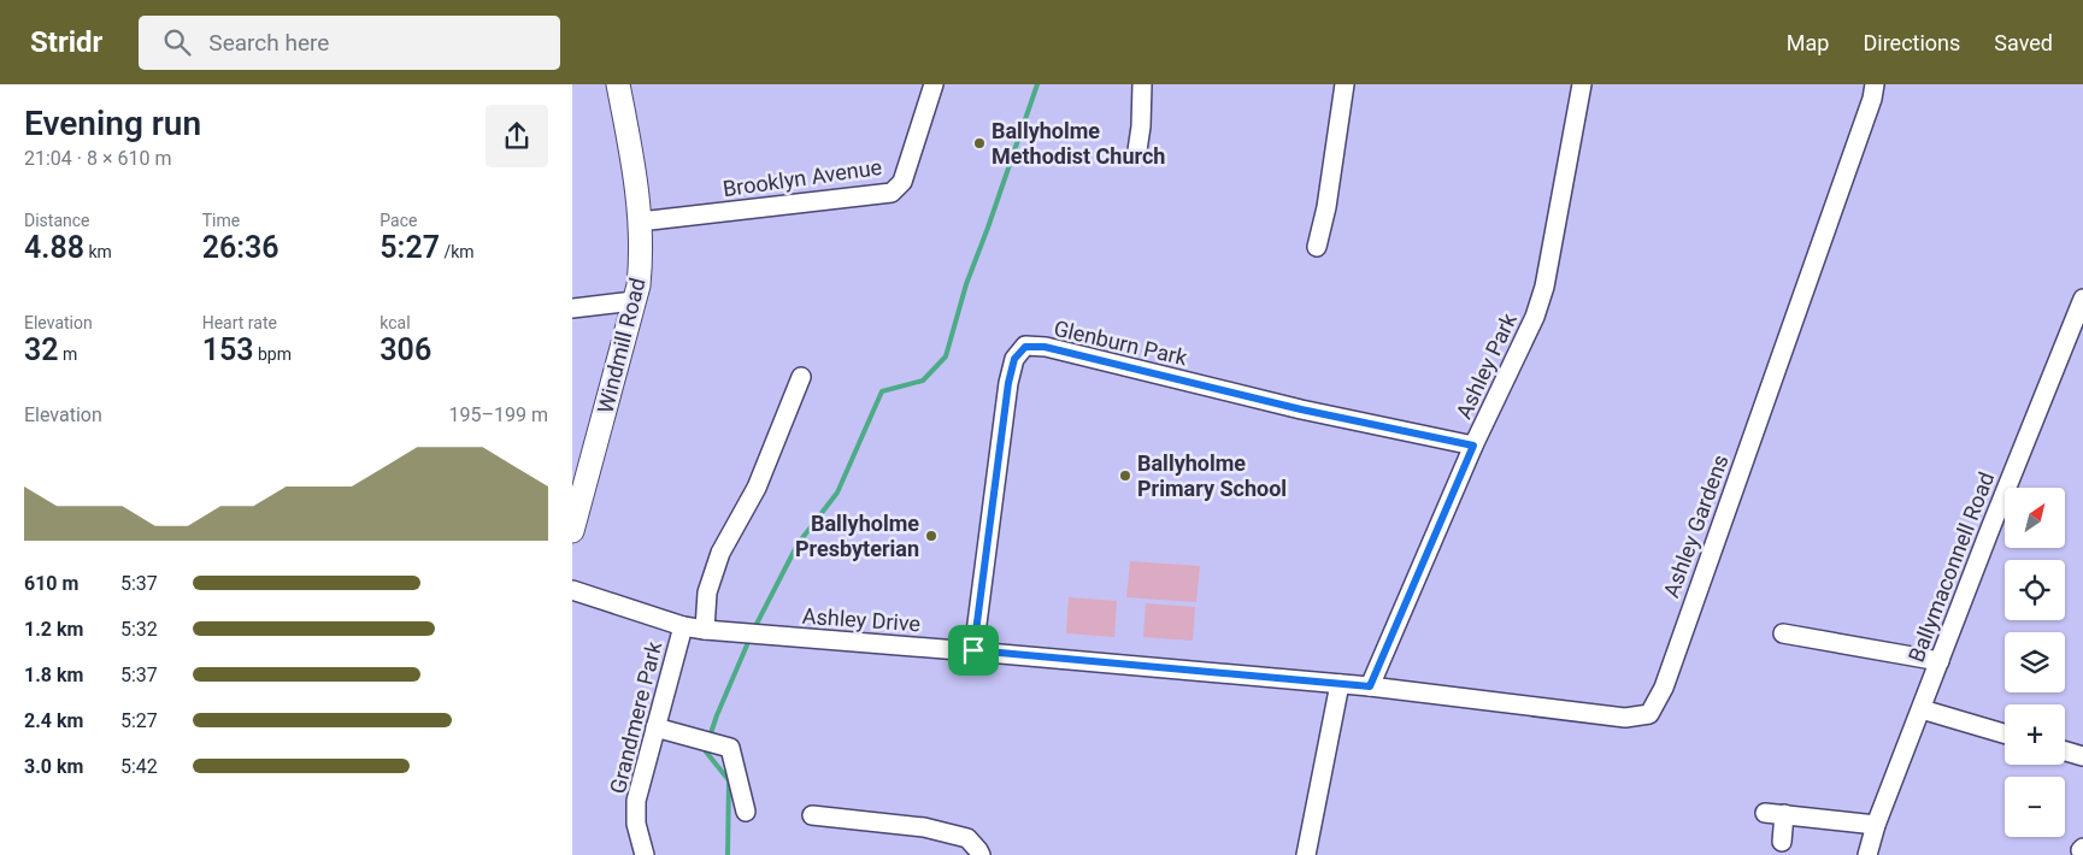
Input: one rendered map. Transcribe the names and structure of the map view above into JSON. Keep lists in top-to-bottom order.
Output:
{
  "streets": {
    "street": [
      "Brooklyn Avenue",
      "Glenburn Park",
      "Windmill Road",
      "Ashley Park",
      "Ashley Gardens",
      "Ballymaconnell Road",
      "Ashley Drive",
      "Grandmere Park"
    ]
  },
  "crossings": [
    ["Brooklyn Avenue", "Windmill Road"],
    ["Glenburn Park", "Ashley Park"],
    ["Glenburn Park", "Ashley Drive"],
    ["Ashley Park", "Ashley Gardens"],
    ["Ashley Park", "Ashley Drive"],
    ["Ashley Gardens", "Ashley Drive"],
    ["Ashley Drive", "Grandmere Park"]
  ],
  "places": ["Ballyholme Methodist Church", "Ballyholme Primary School", "Ballyholme Presbyterian"],
  "north": "top right",
  "page": {
    "header": "Stridr",
    "search": "Search here",
    "nav": ["Map", "Directions", "Saved"],
    "heading": ["Evening run", "21:04 · 8 × 610 m"],
    "stats": [
      ["Distance", "4.88 km"],
      ["Time", "26:36"],
      ["Pace", "5:27 /km"],
      ["Elevation", "32 m"],
      ["Heart rate", "153 bpm"],
      ["kcal", "306"]
    ],
    "chart": ["Elevation", "195–199 m"],
    "map_buttons": ["+", "−"],
    "list": [
      {
        "name": "610 m",
        "note": "5:37"
      },
      {
        "name": "1.2 km",
        "note": "5:32"
      },
      {
        "name": "1.8 km",
        "note": "5:37"
      },
      {
        "name": "2.4 km",
        "note": "5:27"
      },
      {
        "name": "3.0 km",
        "note": "5:42"
      }
    ]
  }
}
